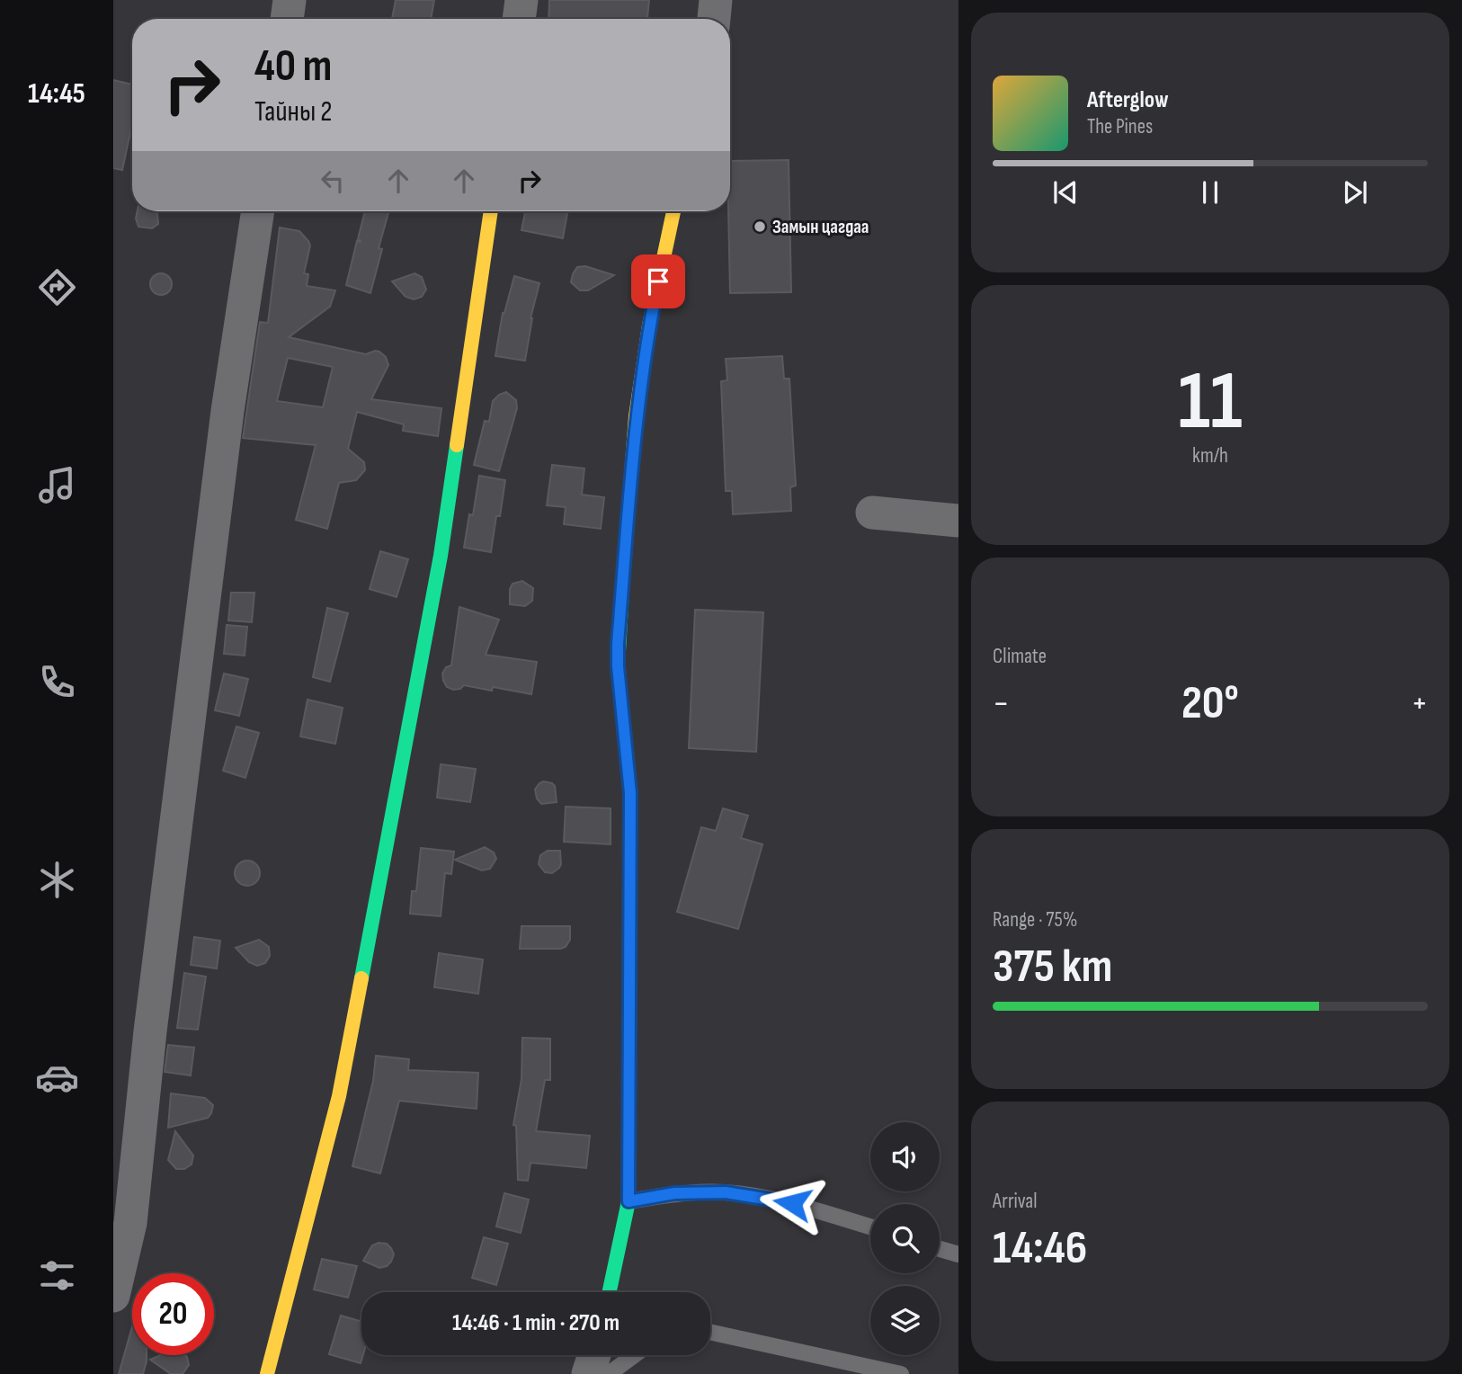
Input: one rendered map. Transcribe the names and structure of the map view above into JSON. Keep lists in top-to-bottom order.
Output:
{
  "places": ["Замын цагдаа"],
  "page": {
    "tabs": "14:45",
    "turn": ["40 m", "Тайны 2"],
    "song": ["Afterglow", "The Pines"],
    "tile": [
      ["11", "km/h"],
      "Climate",
      ["Range · 75%", "375 km"],
      ["Arrival", "14:46"]
    ],
    "heat": ["−", "20°", "+"],
    "limit": "20",
    "trip": "14:46 · 1 min · 270 m"
  }
}
